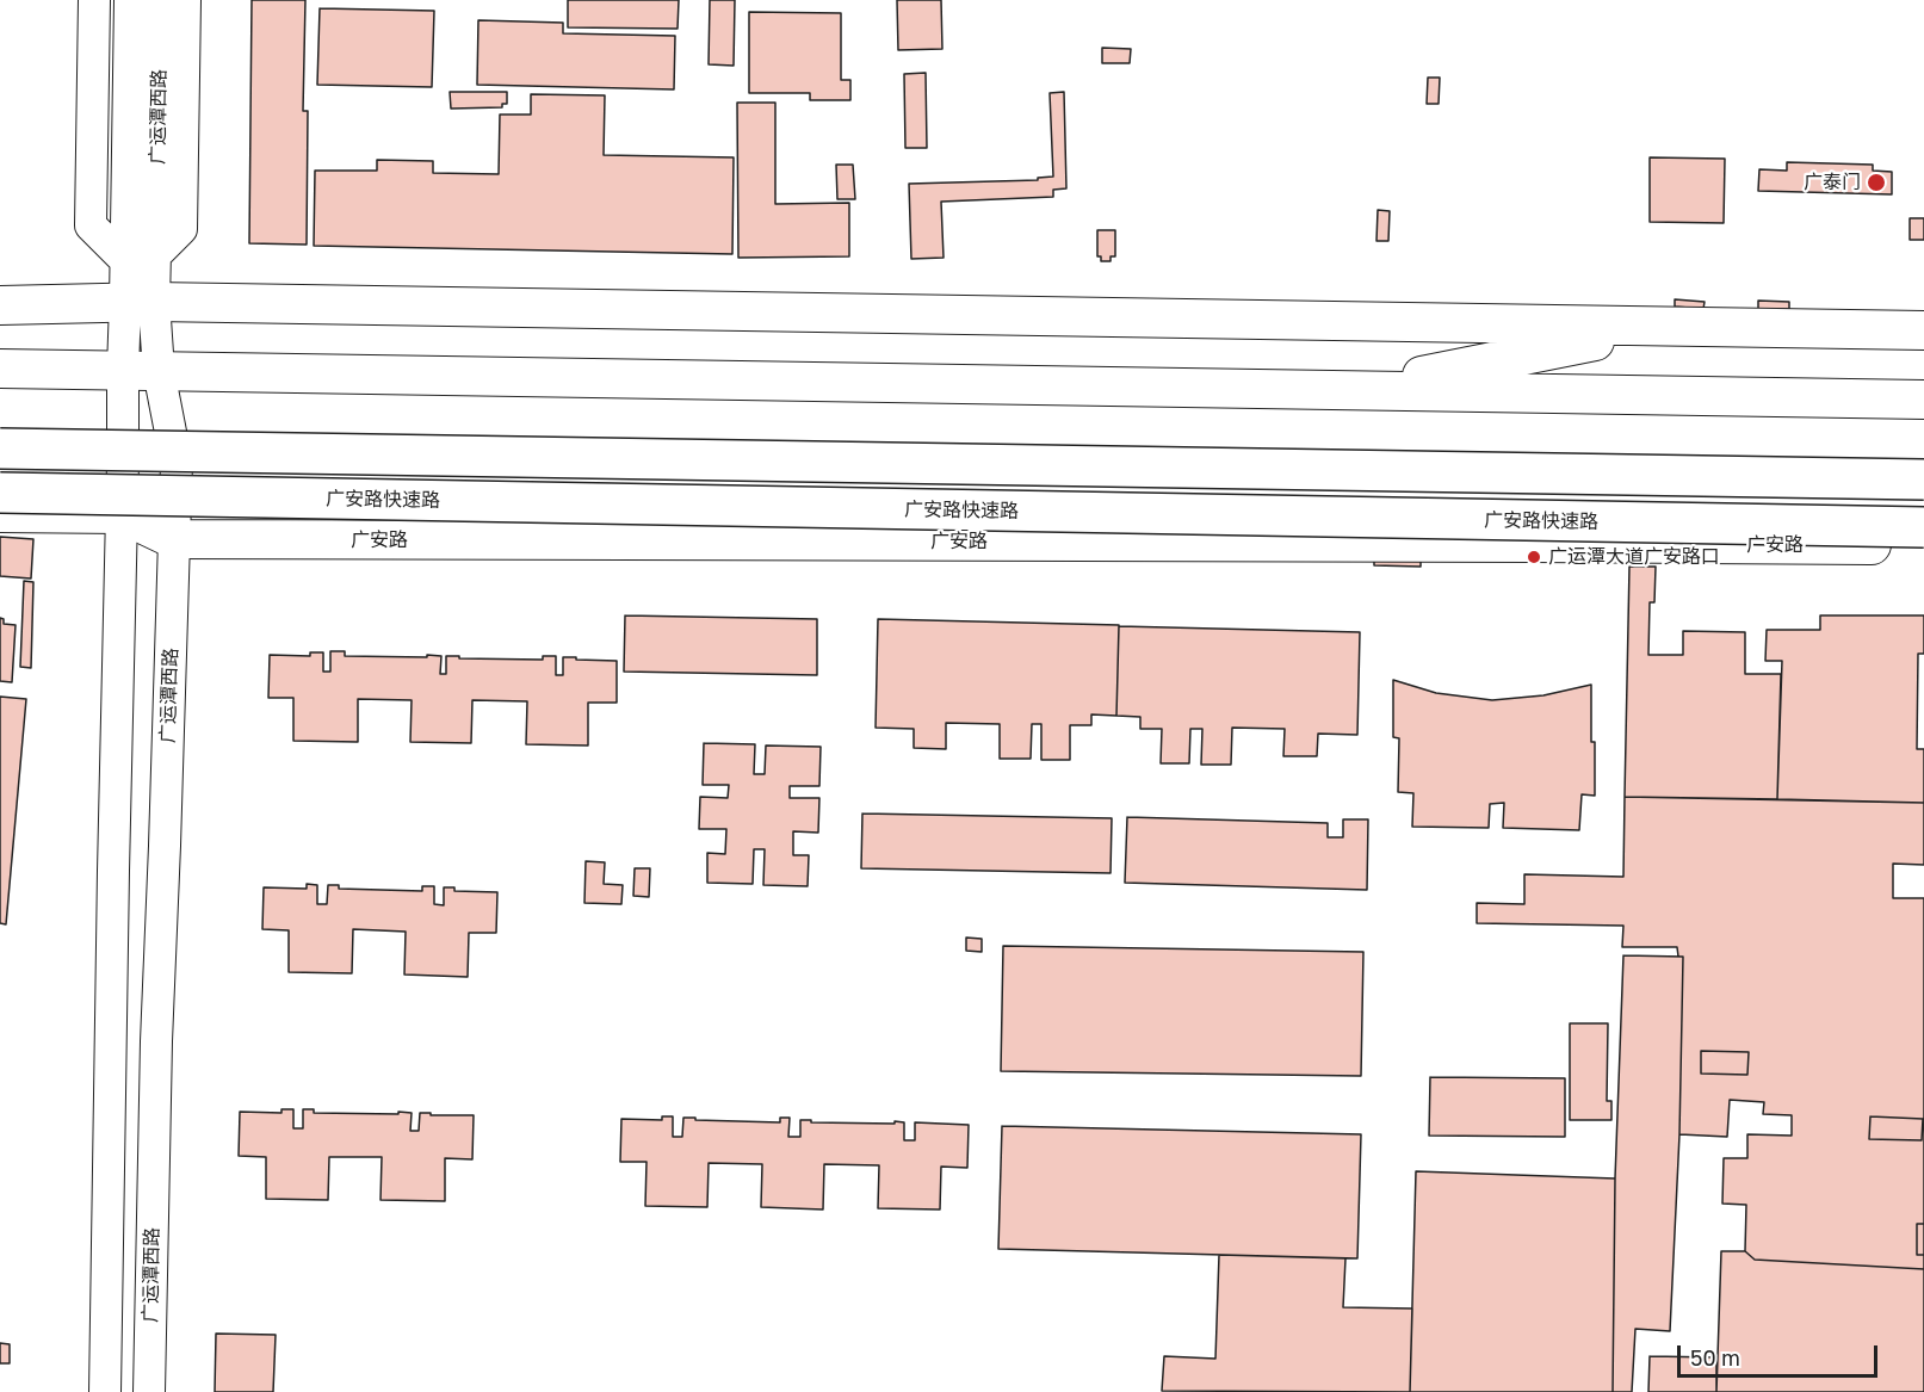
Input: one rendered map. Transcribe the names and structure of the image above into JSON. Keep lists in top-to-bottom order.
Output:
{
  "streets": {
    "highway": ["广安路快速路"],
    "main road": ["广安路"],
    "street": ["广运潭西路"]
  },
  "crossings": [
    ["广运潭西路", "广安路"]
  ],
  "places": ["广泰门", "广运潭大道广安路口"],
  "scale_bar": "50 m"
}
